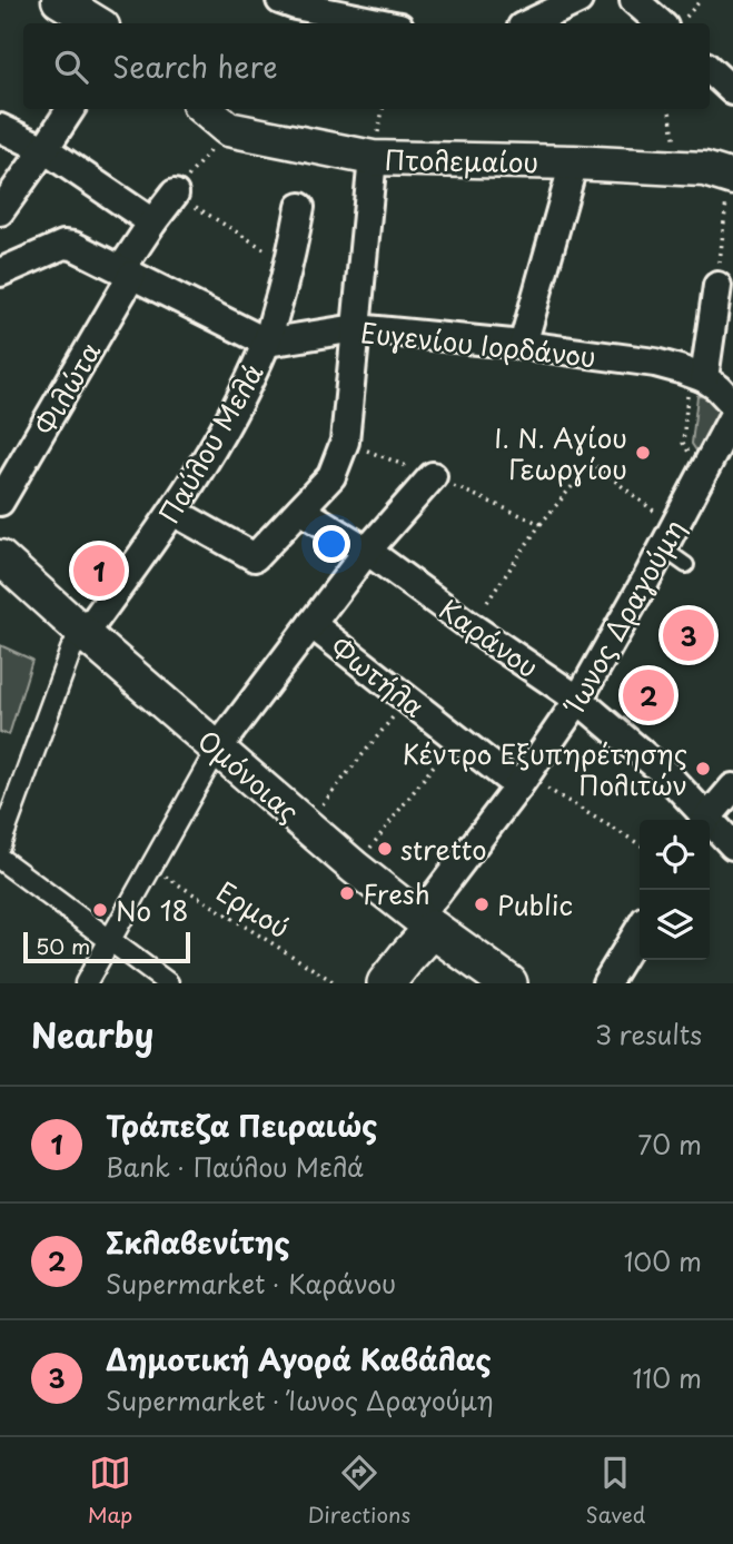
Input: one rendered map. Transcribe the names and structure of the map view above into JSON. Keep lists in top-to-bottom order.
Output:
{
  "streets": {
    "main road": ["Ίωνος Δραγούμη", "Ομόνοιας"],
    "street": [
      "Πτολεμαίου",
      "Ευγενίου Ιορδάνου",
      "Φιλώτα",
      "Παύλου Μελά",
      "Καράνου",
      "Φωτήλα"
    ],
    "path": ["Ερμού"]
  },
  "crossings": [
    ["Ευγενίου Ιορδάνου", "Παύλου Μελά"],
    ["Παύλου Μελά", "Ομόνοιας"],
    ["Ίωνος Δραγούμη", "Καράνου"],
    ["Ίωνος Δραγούμη", "Φωτήλα"],
    ["Ίωνος Δραγούμη", "Ομόνοιας"]
  ],
  "places": [
    "Ι. Ν. Αγίου Γεωργίου",
    "Κέντρο Εξυπηρέτησης Πολιτών",
    "stretto",
    "Fresh",
    "Public",
    "No 18"
  ],
  "scale_bar": "50 m",
  "page": {
    "search": "Search here",
    "pins": ["1", "3", "2"],
    "scale": "50 m",
    "heading": ["Nearby", "3 results"],
    "list": [
      {
        "mark": "1",
        "name": "Τράπεζα Πειραιώς",
        "note": "Bank · Παύλου Μελά",
        "value": "70 m"
      },
      {
        "mark": "2",
        "name": "Σκλαβενίτης",
        "note": "Supermarket · Καράνου",
        "value": "100 m"
      },
      {
        "mark": "3",
        "name": "Δημοτική Αγορά Καβάλας",
        "note": "Supermarket · Ίωνος Δραγούμη",
        "value": "110 m"
      }
    ],
    "nav": ["Map", "Directions", "Saved"]
  }
}
